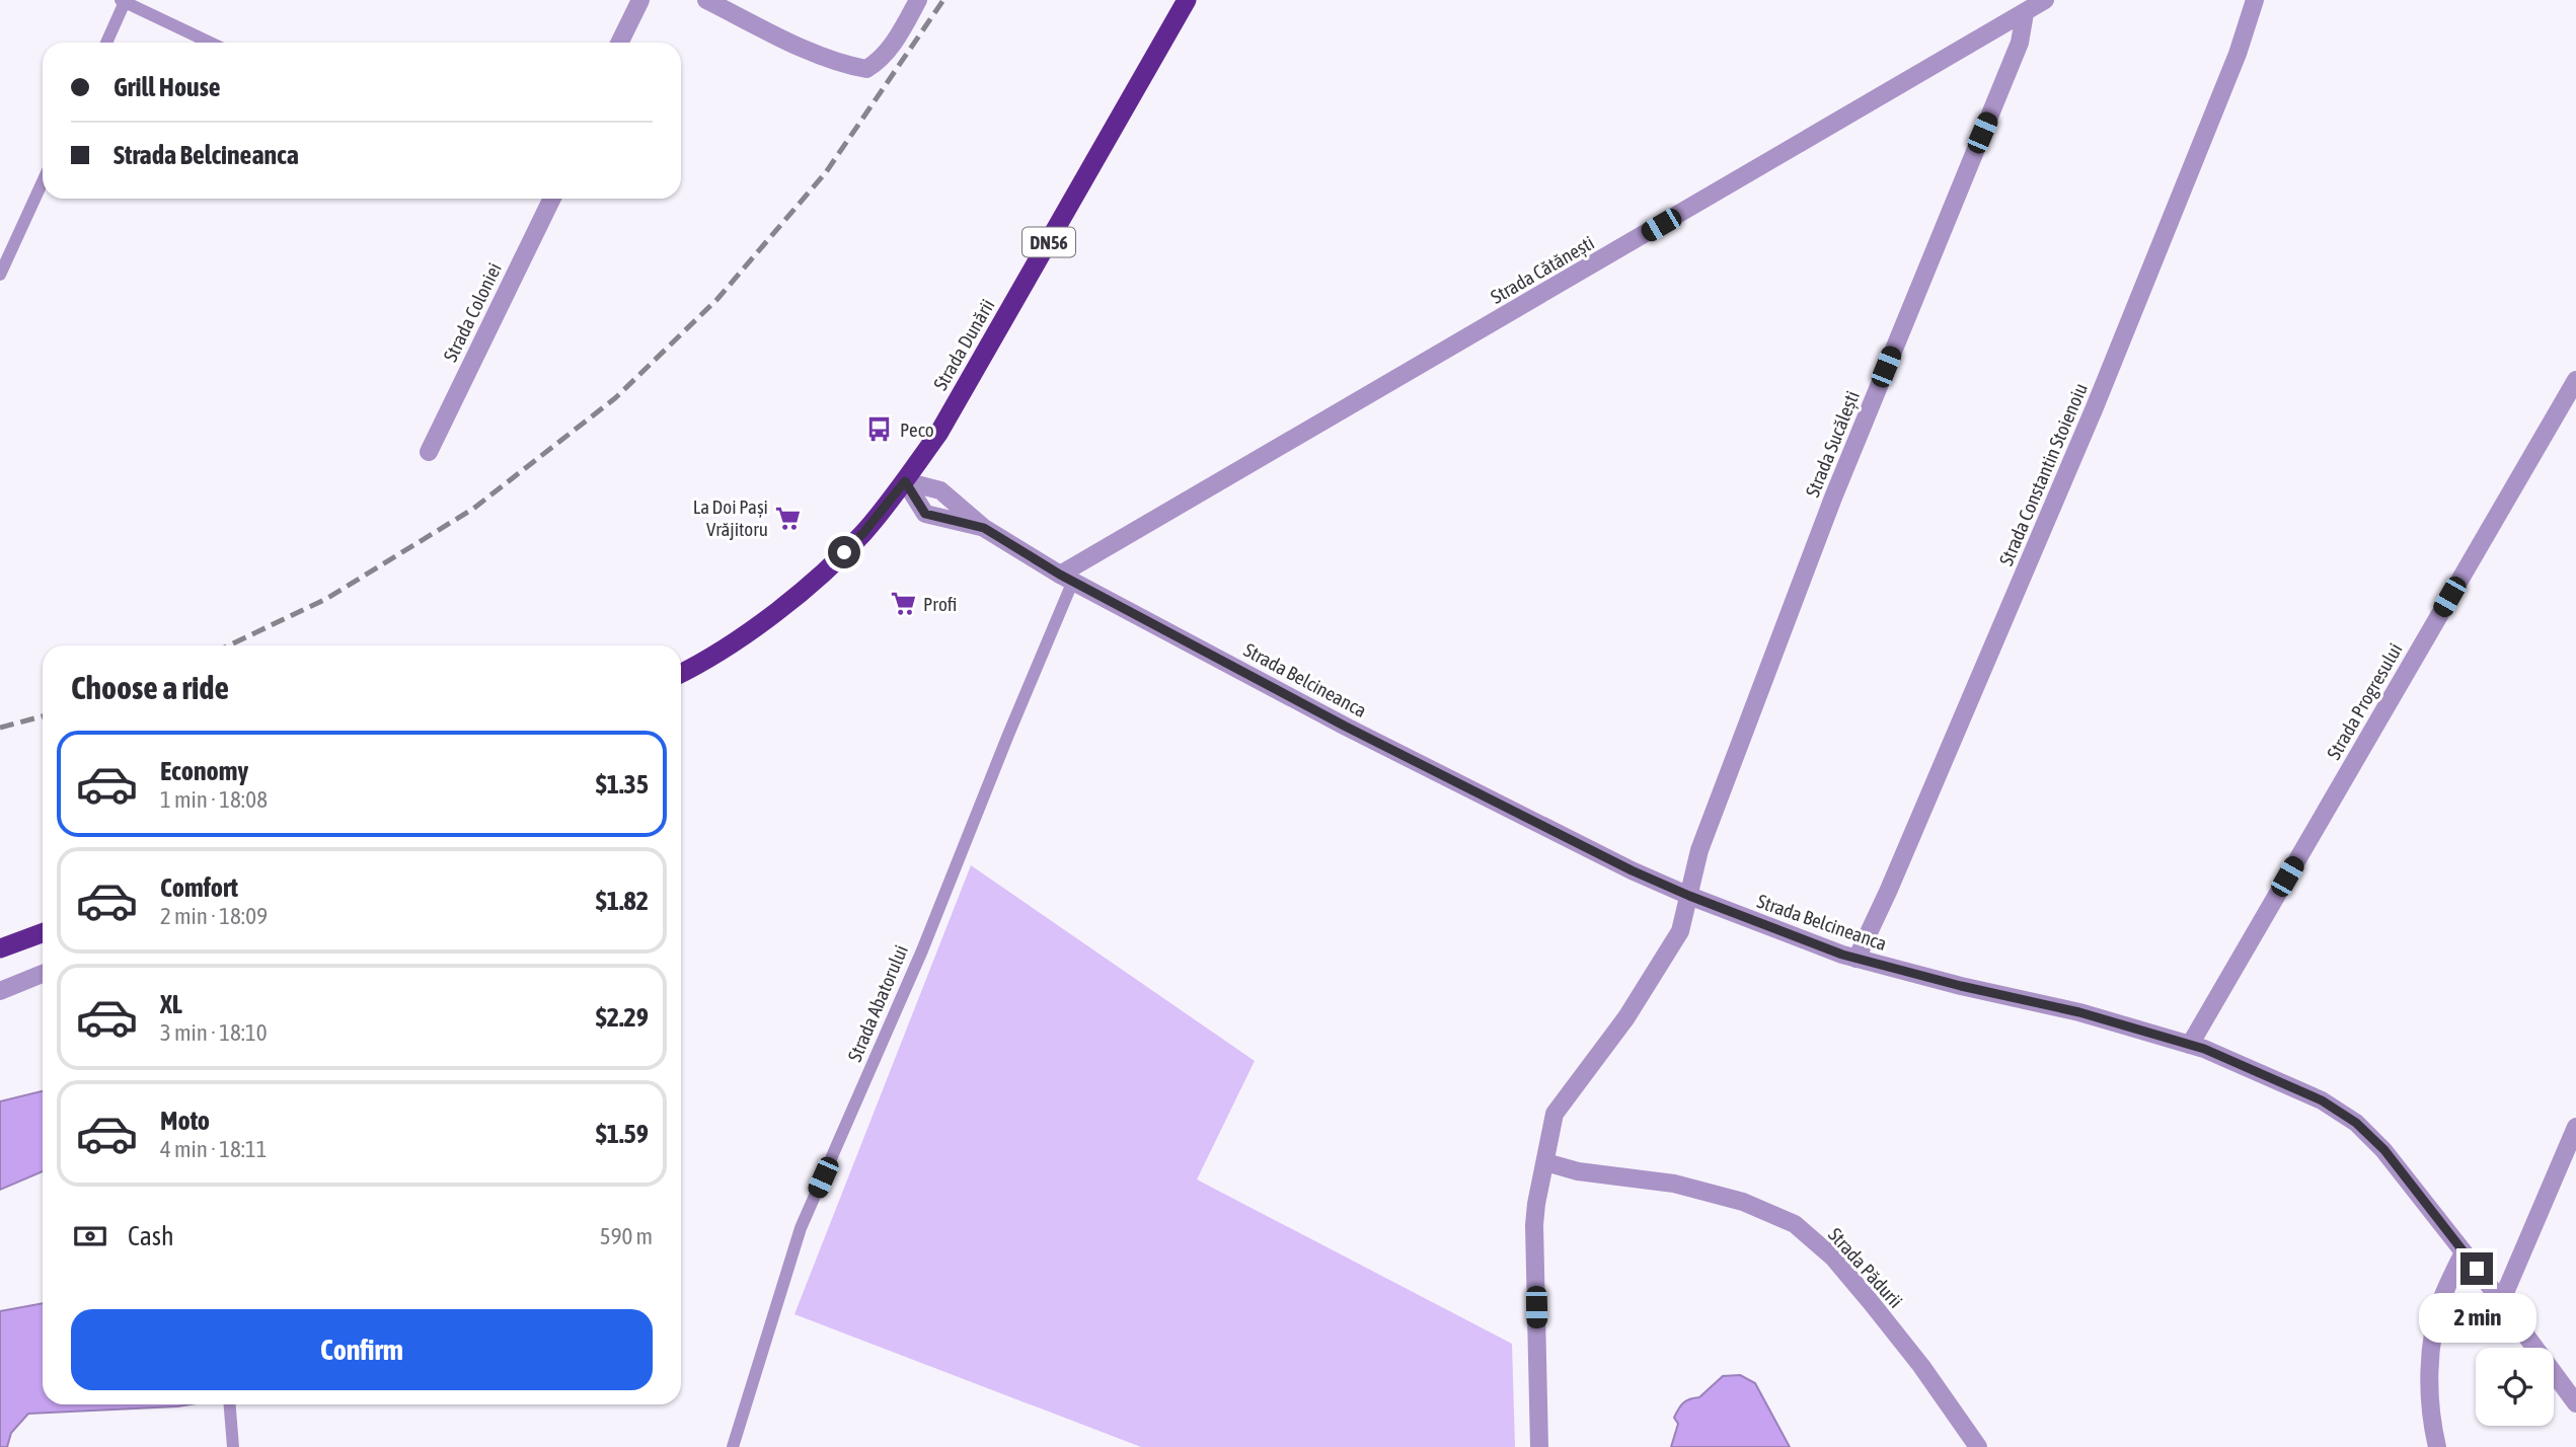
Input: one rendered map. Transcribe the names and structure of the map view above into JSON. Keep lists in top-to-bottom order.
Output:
{
  "streets": {
    "highway": ["DN56", "Strada Dunării"],
    "street": [
      "Strada Cătănești",
      "Strada Coloniei",
      "Strada Sucălești",
      "Strada Constantin Stoienoiu",
      "Strada Belcineanca",
      "Strada Progresului",
      "Strada Pădurii"
    ],
    "lane": ["Strada Abatorului"]
  },
  "crossings": [
    ["Strada Cătănești", "Strada Sucălești"],
    ["Strada Cătănești", "Strada Belcineanca"],
    ["Strada Cătănești", "Strada Abatorului"],
    ["Strada Dunării", "Strada Belcineanca"],
    ["Strada Sucălești", "Strada Belcineanca"],
    ["Strada Sucălești", "Strada Pădurii"],
    ["Strada Constantin Stoienoiu", "Strada Belcineanca"],
    ["Strada Belcineanca", "Strada Progresului"],
    ["Strada Belcineanca", "Strada Abatorului"]
  ],
  "places": {
    "bus stop": ["Peco"],
    "supermarket": ["La Doi Pași Vrăjitoru", "Profi"]
  },
  "page": {
    "banner": ["Grill House", "Strada Belcineanca"],
    "heading": "Choose a ride",
    "list": [
      {
        "name": "Economy",
        "note": "1 min · 18:08",
        "value": "$1.35"
      },
      {
        "name": "Comfort",
        "note": "2 min · 18:09",
        "value": "$1.82"
      },
      {
        "name": "XL",
        "note": "3 min · 18:10",
        "value": "$2.29"
      },
      {
        "name": "Moto",
        "note": "4 min · 18:11",
        "value": "$1.59"
      }
    ],
    "pay": ["Cash", "590 m"],
    "bubble": "2 min",
    "buttons": "Confirm"
  }
}
